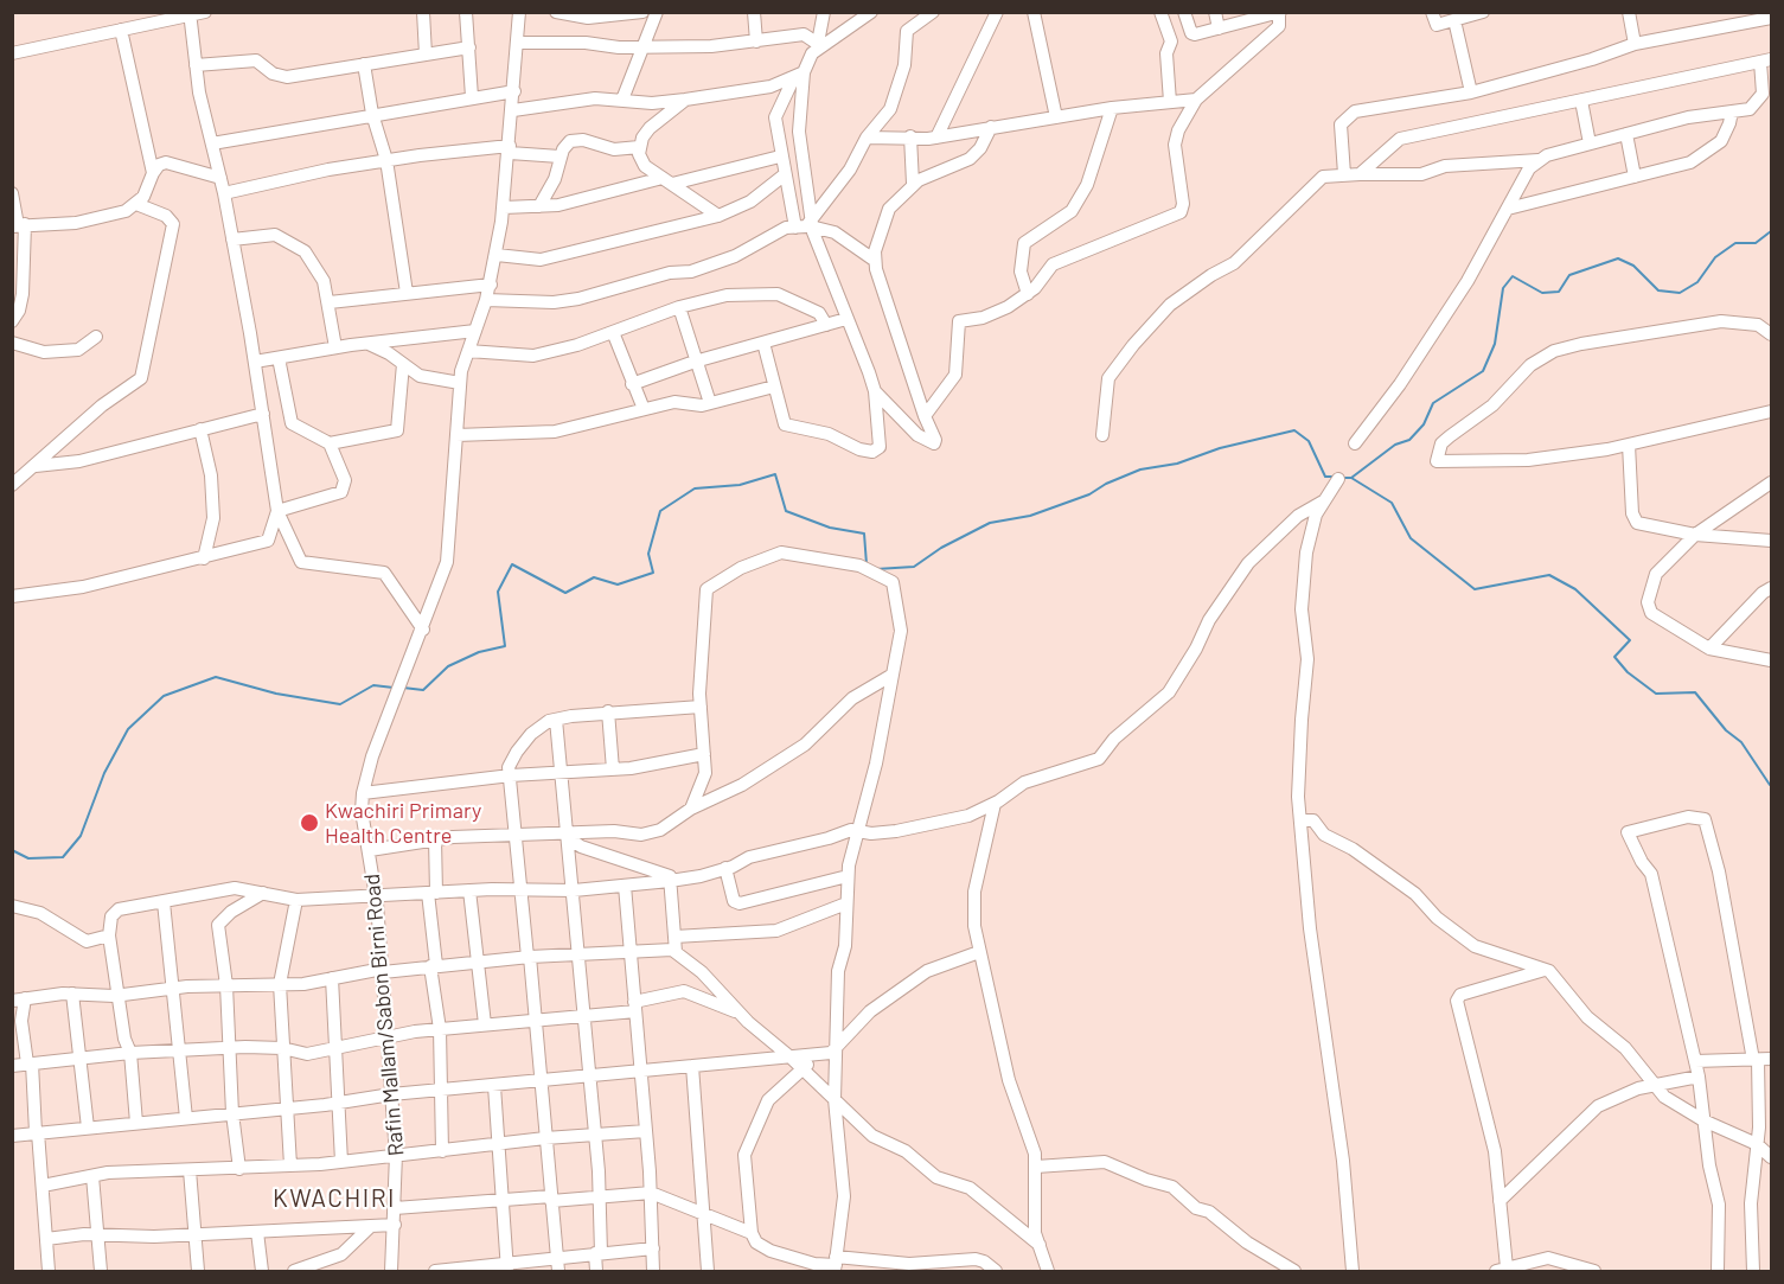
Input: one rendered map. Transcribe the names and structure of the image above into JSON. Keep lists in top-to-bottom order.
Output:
{
  "streets": {
    "street": ["Rafin Mallam/Sabon Birni Road"]
  },
  "districts": ["KWACHIRI"],
  "places": ["Kwachiri Primary Health Centre"]
}
